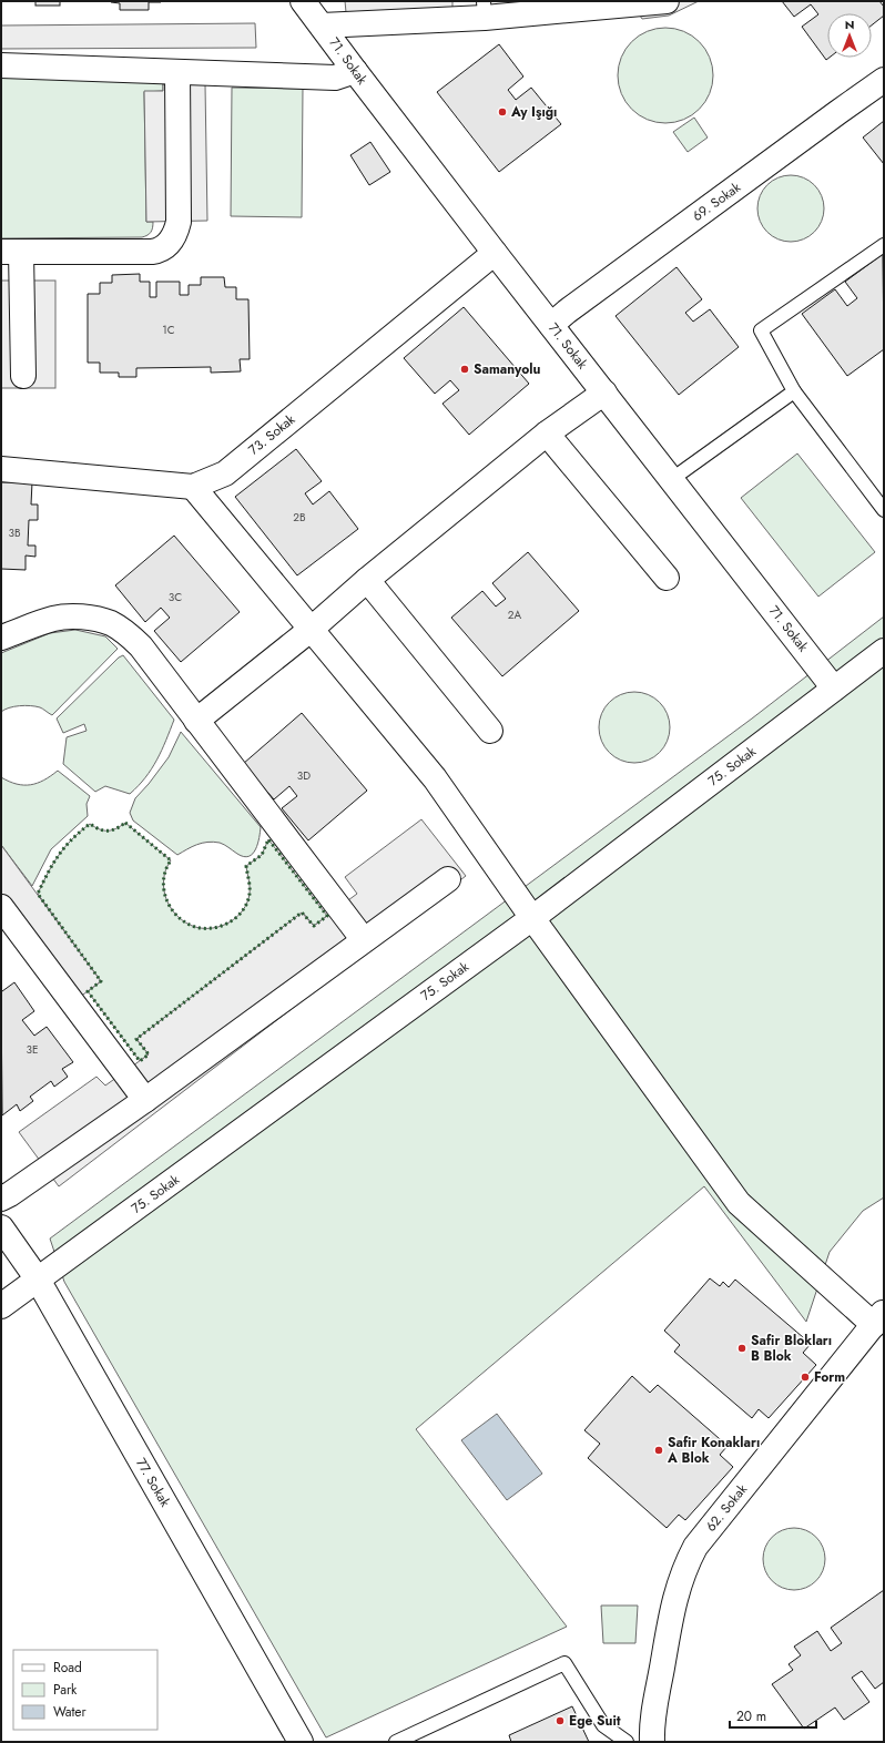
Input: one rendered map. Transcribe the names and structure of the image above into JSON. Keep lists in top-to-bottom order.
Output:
{
  "streets": {
    "street": [
      "71. Sokak",
      "69. Sokak",
      "73. Sokak",
      "75. Sokak",
      "77. Sokak",
      "62. Sokak"
    ]
  },
  "crossings": [
    ["71. Sokak", "69. Sokak"],
    ["71. Sokak", "73. Sokak"],
    ["71. Sokak", "75. Sokak"],
    ["75. Sokak", "77. Sokak"]
  ],
  "places": [
    "Ay Işığı",
    "Samanyolu",
    "Safir Blokları B Blok",
    "Form",
    "Safir Konakları A Blok",
    "Ege Suit"
  ],
  "house_numbers": [
    "1C",
    "2B",
    "3B",
    "3C",
    "2A",
    "3D",
    "3E"
  ],
  "legend": ["Road", "Park", "Water"],
  "scale_bar": "20 m",
  "north": "top"
}
